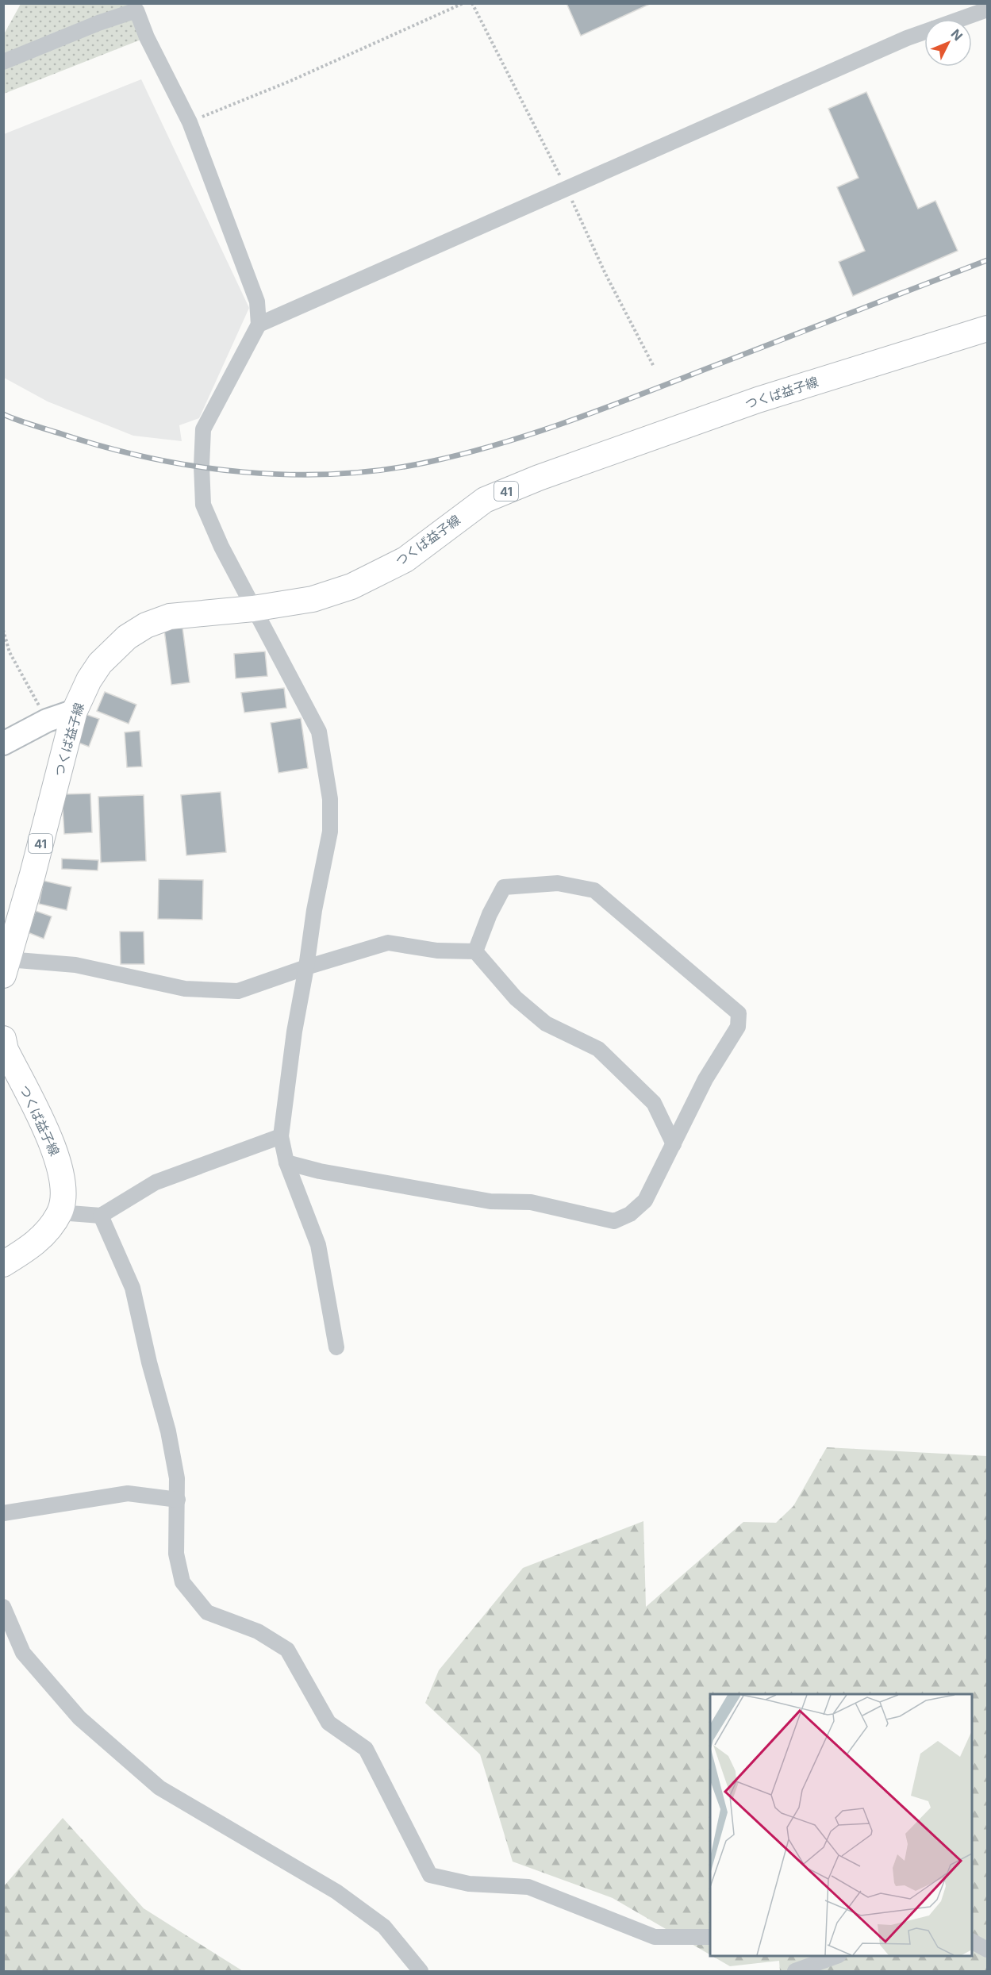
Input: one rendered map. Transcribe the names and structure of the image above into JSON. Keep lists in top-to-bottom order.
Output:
{
  "streets": {
    "main road": ["つくば益子線", "41"]
  },
  "north": "top right"
}
